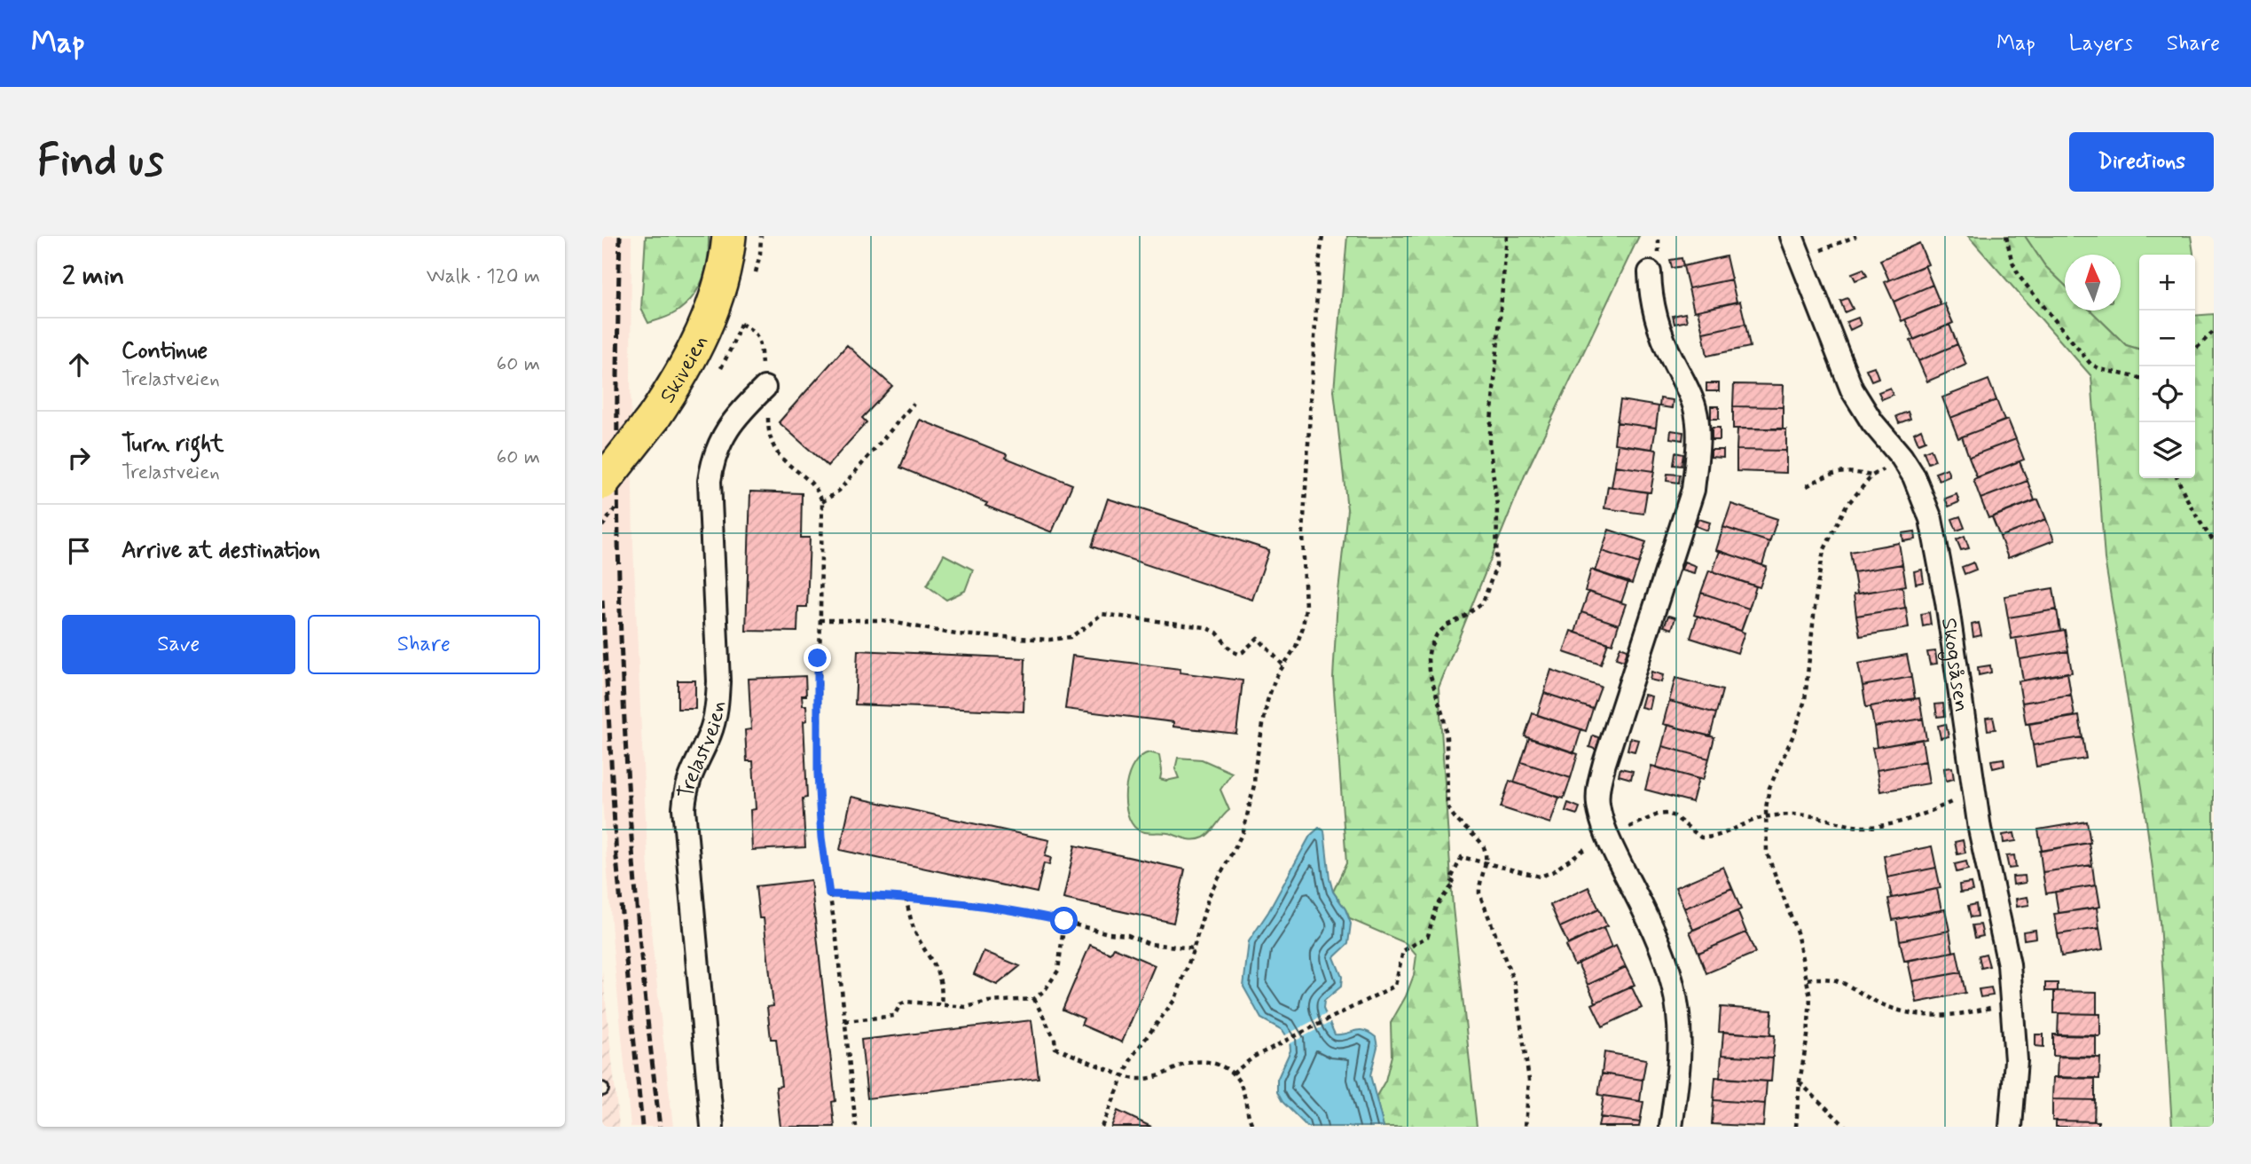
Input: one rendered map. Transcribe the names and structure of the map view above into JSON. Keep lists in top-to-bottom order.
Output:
{
  "streets": {
    "main road": ["Skiveien"],
    "street": ["Skogsåsen", "Trelastveien"]
  },
  "north": "top",
  "page": {
    "header": "Map",
    "nav": ["Map", "Layers", "Share"],
    "buttons": [
      "Directions",
      ["Save", "Share"]
    ],
    "title": "Find us",
    "heading": ["2 min", "Walk · 120 m"],
    "map_buttons": ["+", "−"],
    "list": [
      ["Continue", "Trelastveien", "60 m"],
      ["Turn right", "Trelastveien", "60 m"],
      "Arrive at destination"
    ]
  }
}
